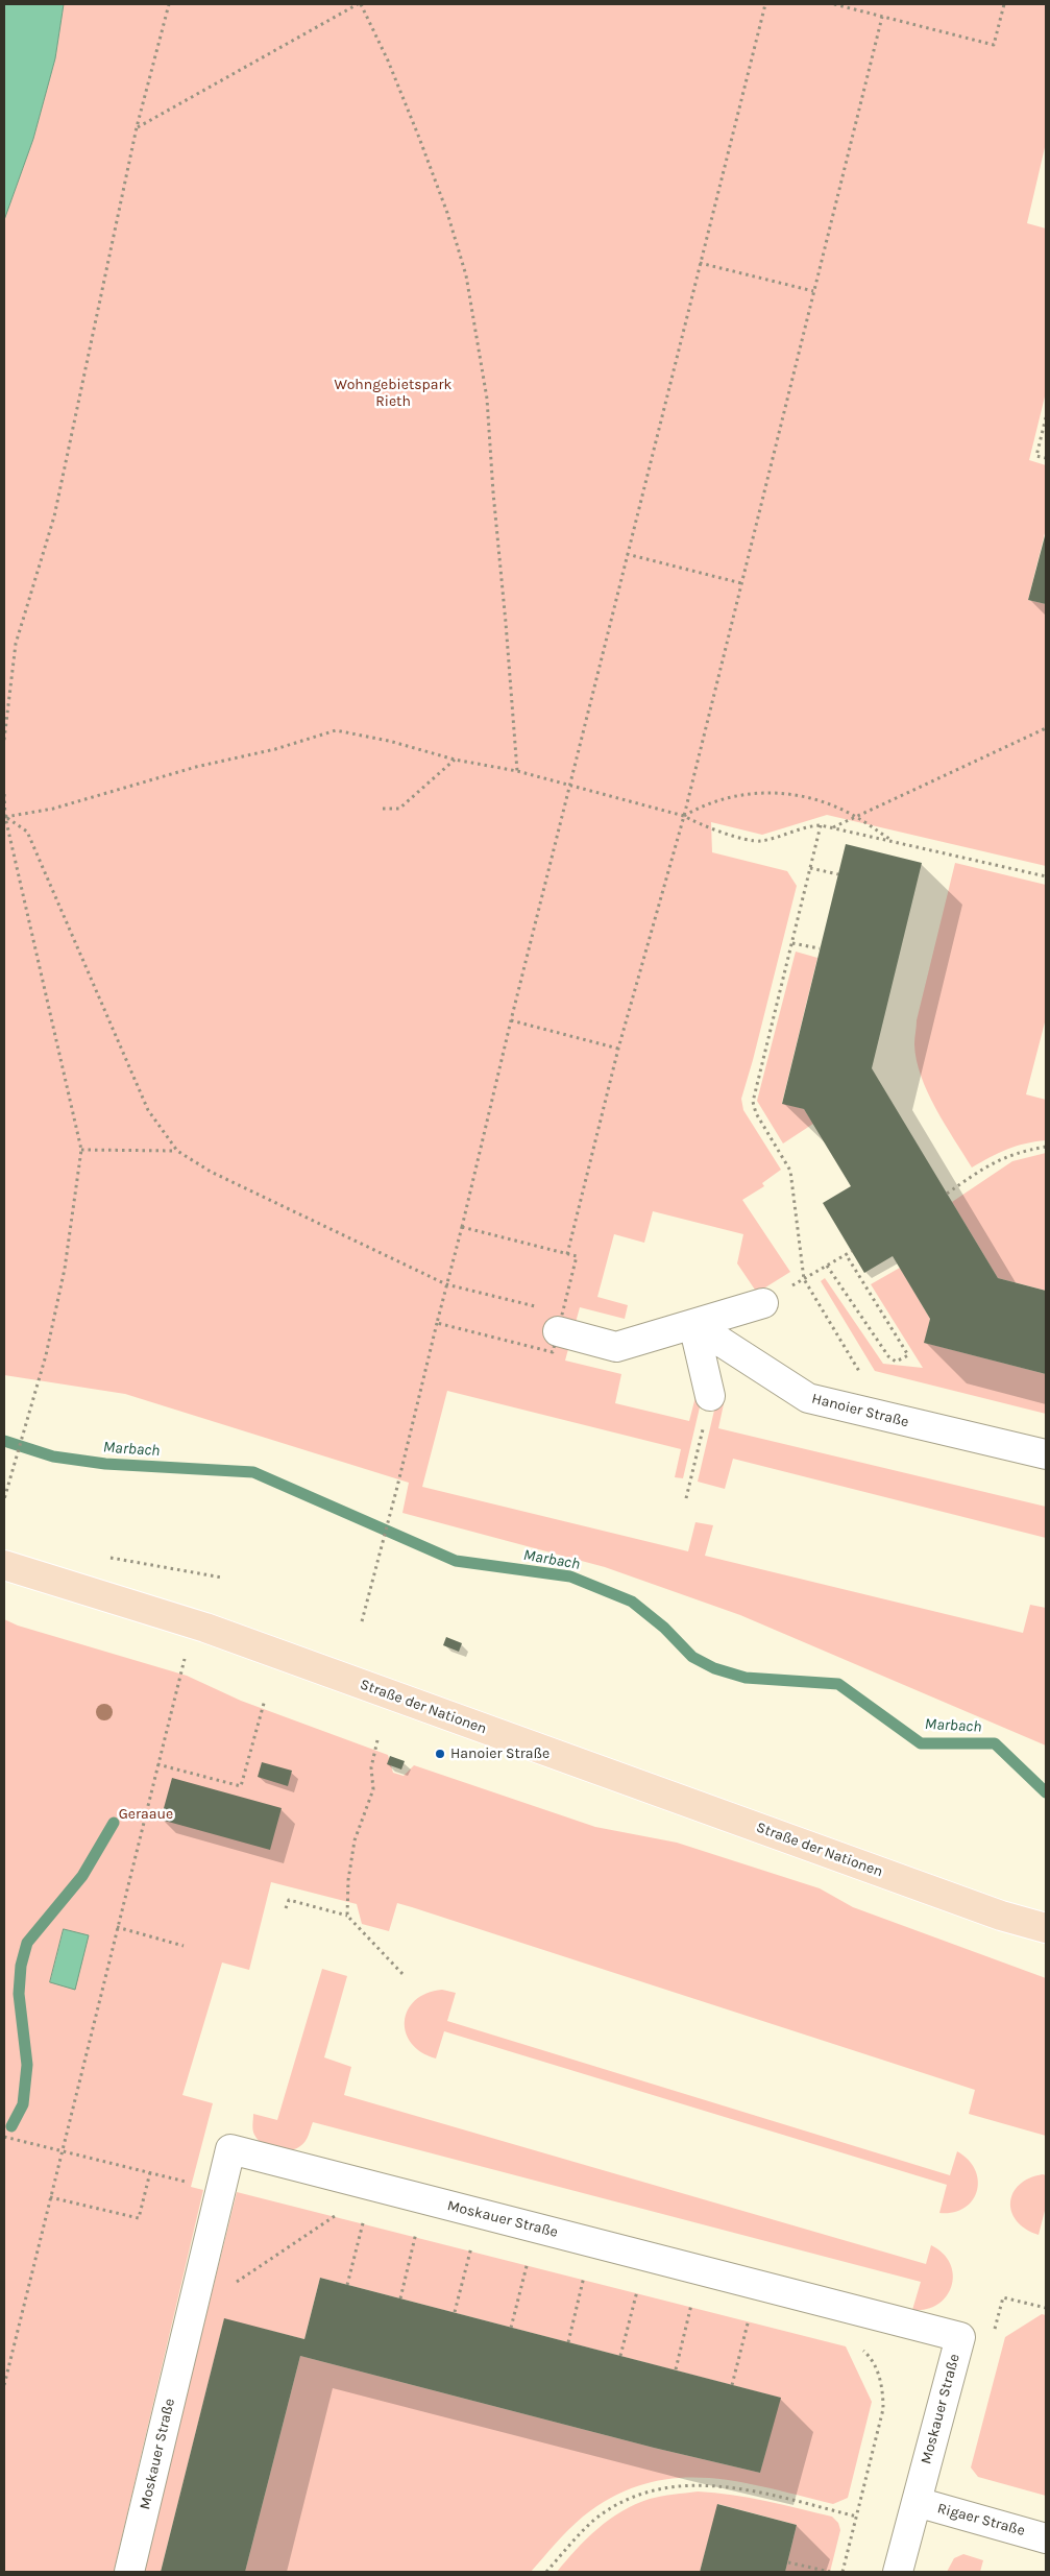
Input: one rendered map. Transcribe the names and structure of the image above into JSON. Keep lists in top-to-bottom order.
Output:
{
  "streets": {
    "main road": ["Straße der Nationen"],
    "street": ["Hanoier Straße", "Moskauer Straße", "Rigaer Straße"]
  },
  "crossings": [
    ["Moskauer Straße", "Rigaer Straße"]
  ],
  "water": ["Marbach"],
  "parks": ["Wohngebietspark Rieth", "Geraaue"],
  "places": ["Hanoier Straße"]
}
